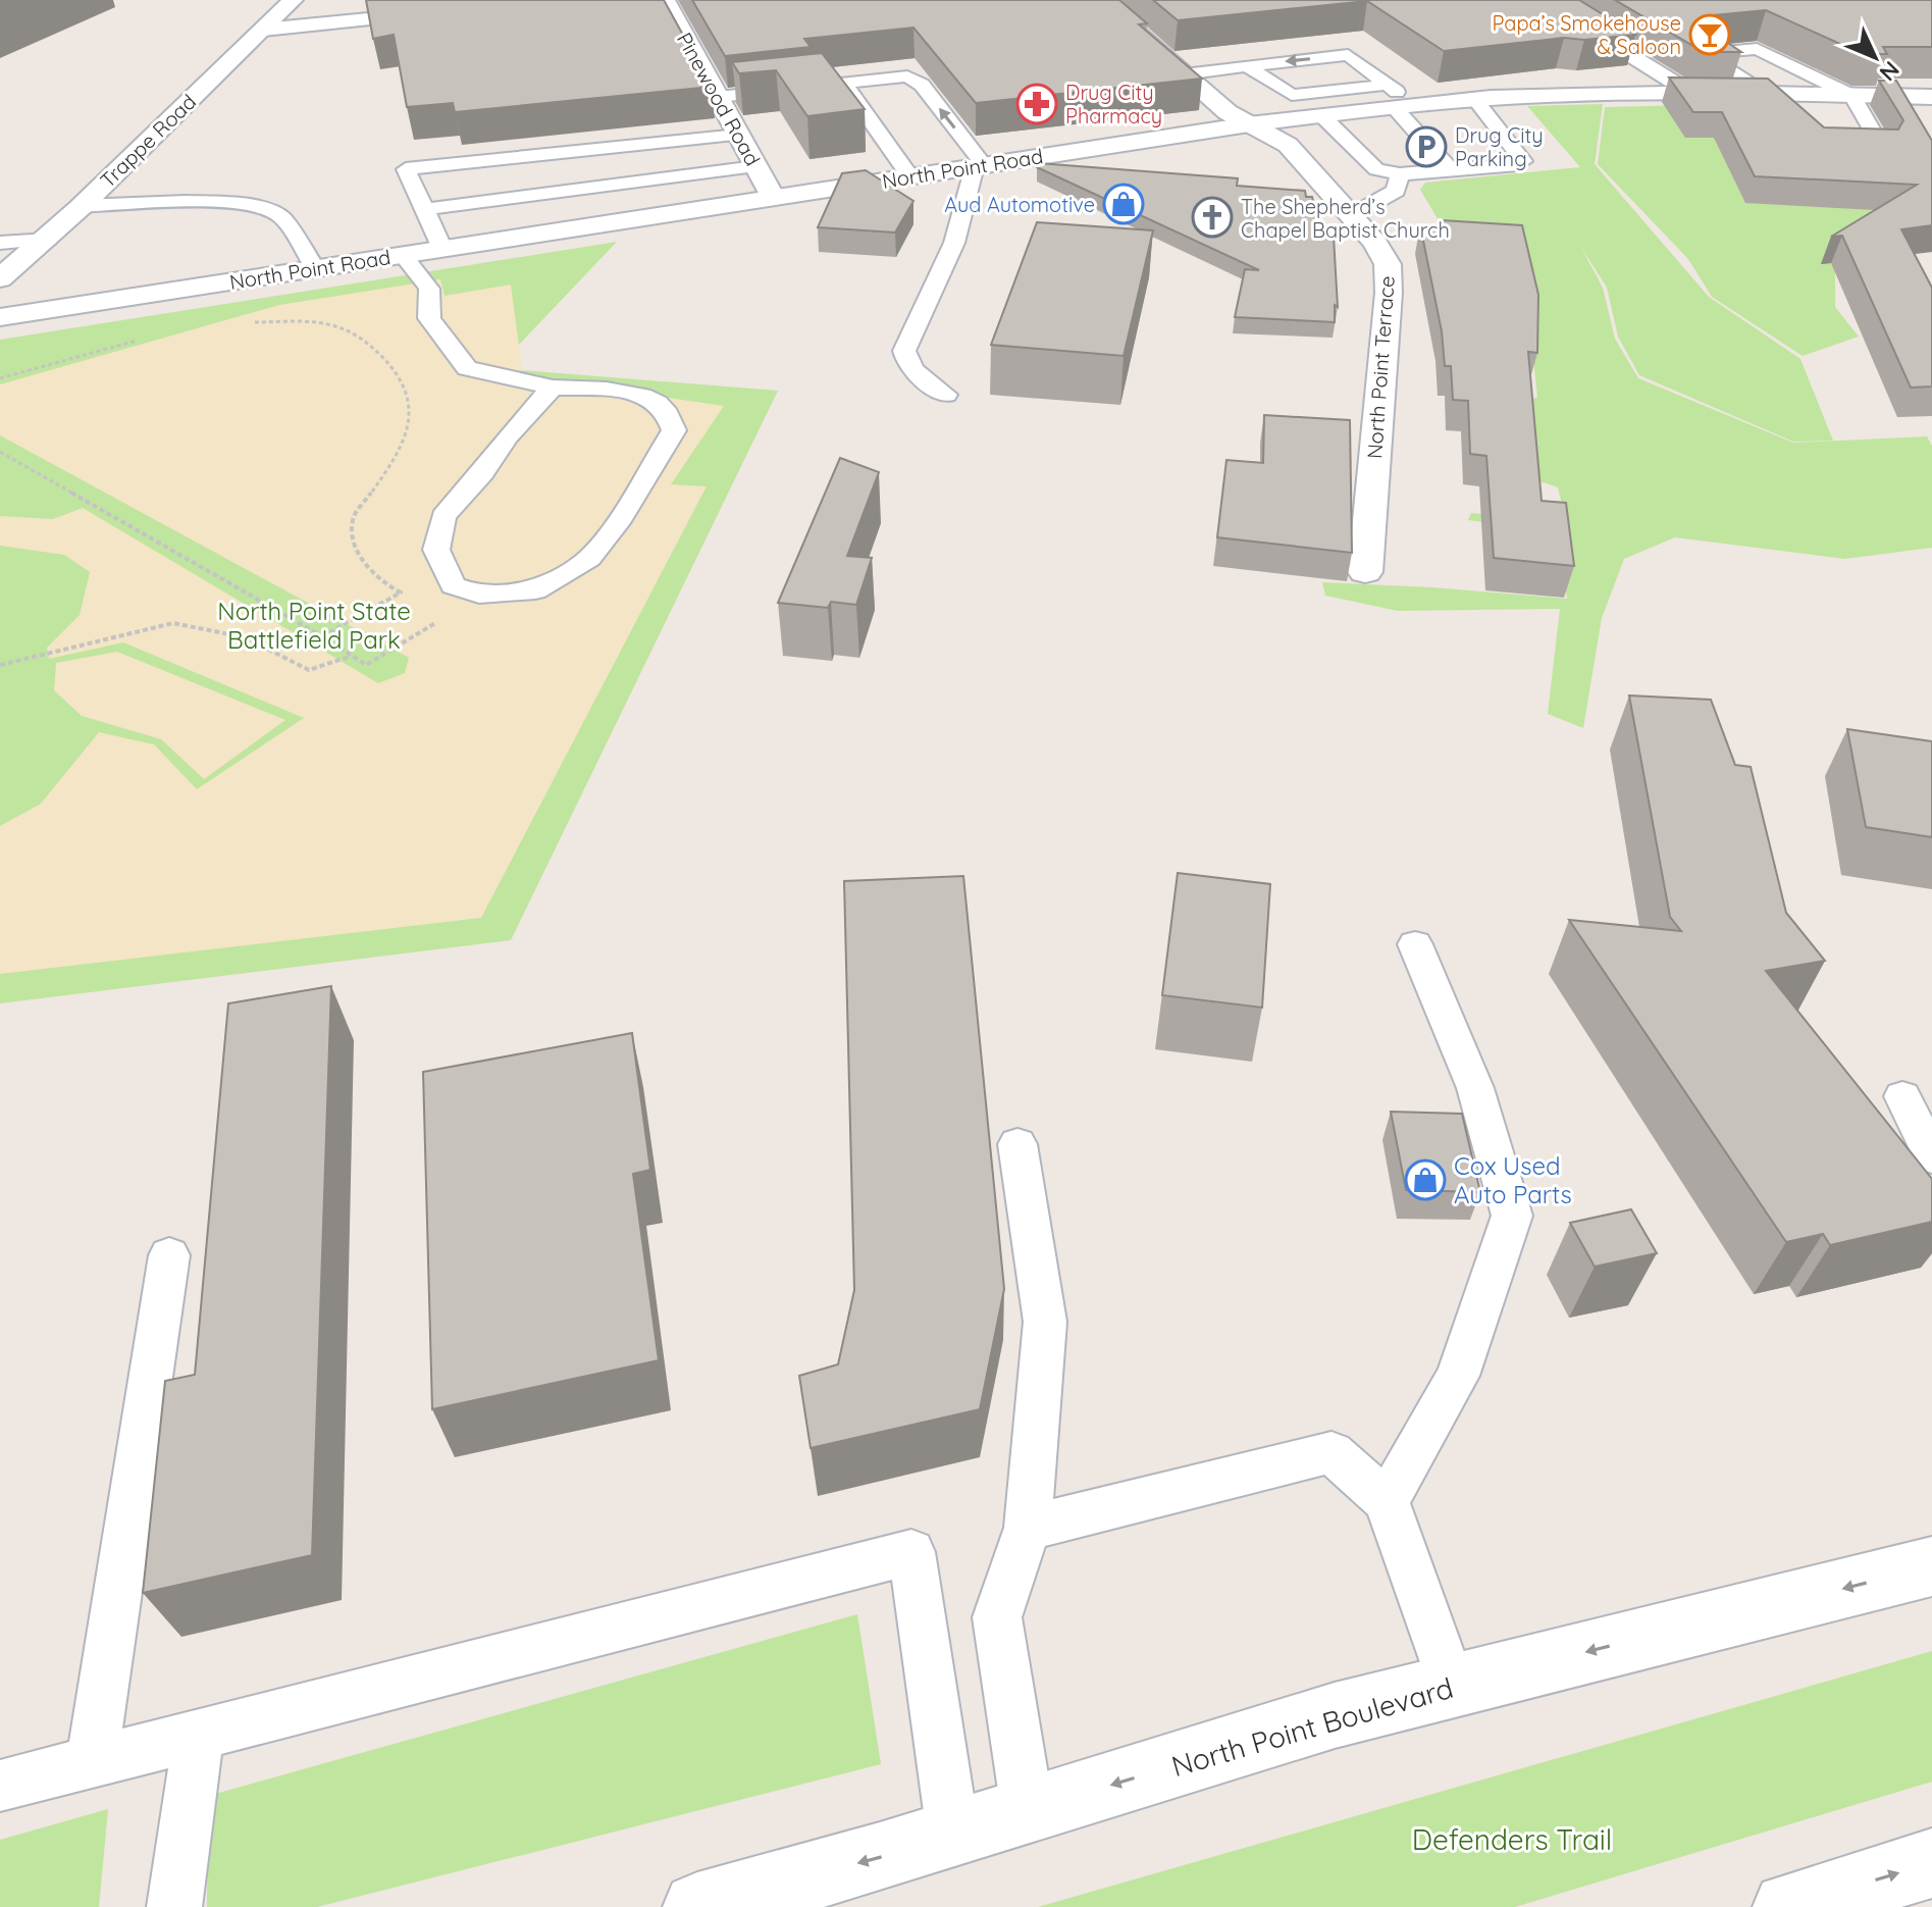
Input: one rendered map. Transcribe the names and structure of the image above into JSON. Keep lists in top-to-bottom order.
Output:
{
  "streets": {
    "street": [
      "Pinewood Road",
      "Trappe Road",
      "North Point Road",
      "North Point Terrace",
      "North Point Boulevard"
    ]
  },
  "crossings": [
    ["Pinewood Road", "North Point Road"],
    ["North Point Road", "North Point Terrace"]
  ],
  "one_way": ["North Point Boulevard"],
  "parks": ["North Point State Battlefield Park", "Defenders Trail"],
  "places": {
    "bar": ["Papa’s Smokehouse & Saloon"],
    "pharmacy": ["Drug City Pharmacy"],
    "parking": ["Drug City Parking"],
    "shop": ["Aud Automotive", "Cox Used Auto Parts"],
    "church": ["The Shepherd’s Chapel Baptist Church"]
  },
  "north": "bottom right"
}
